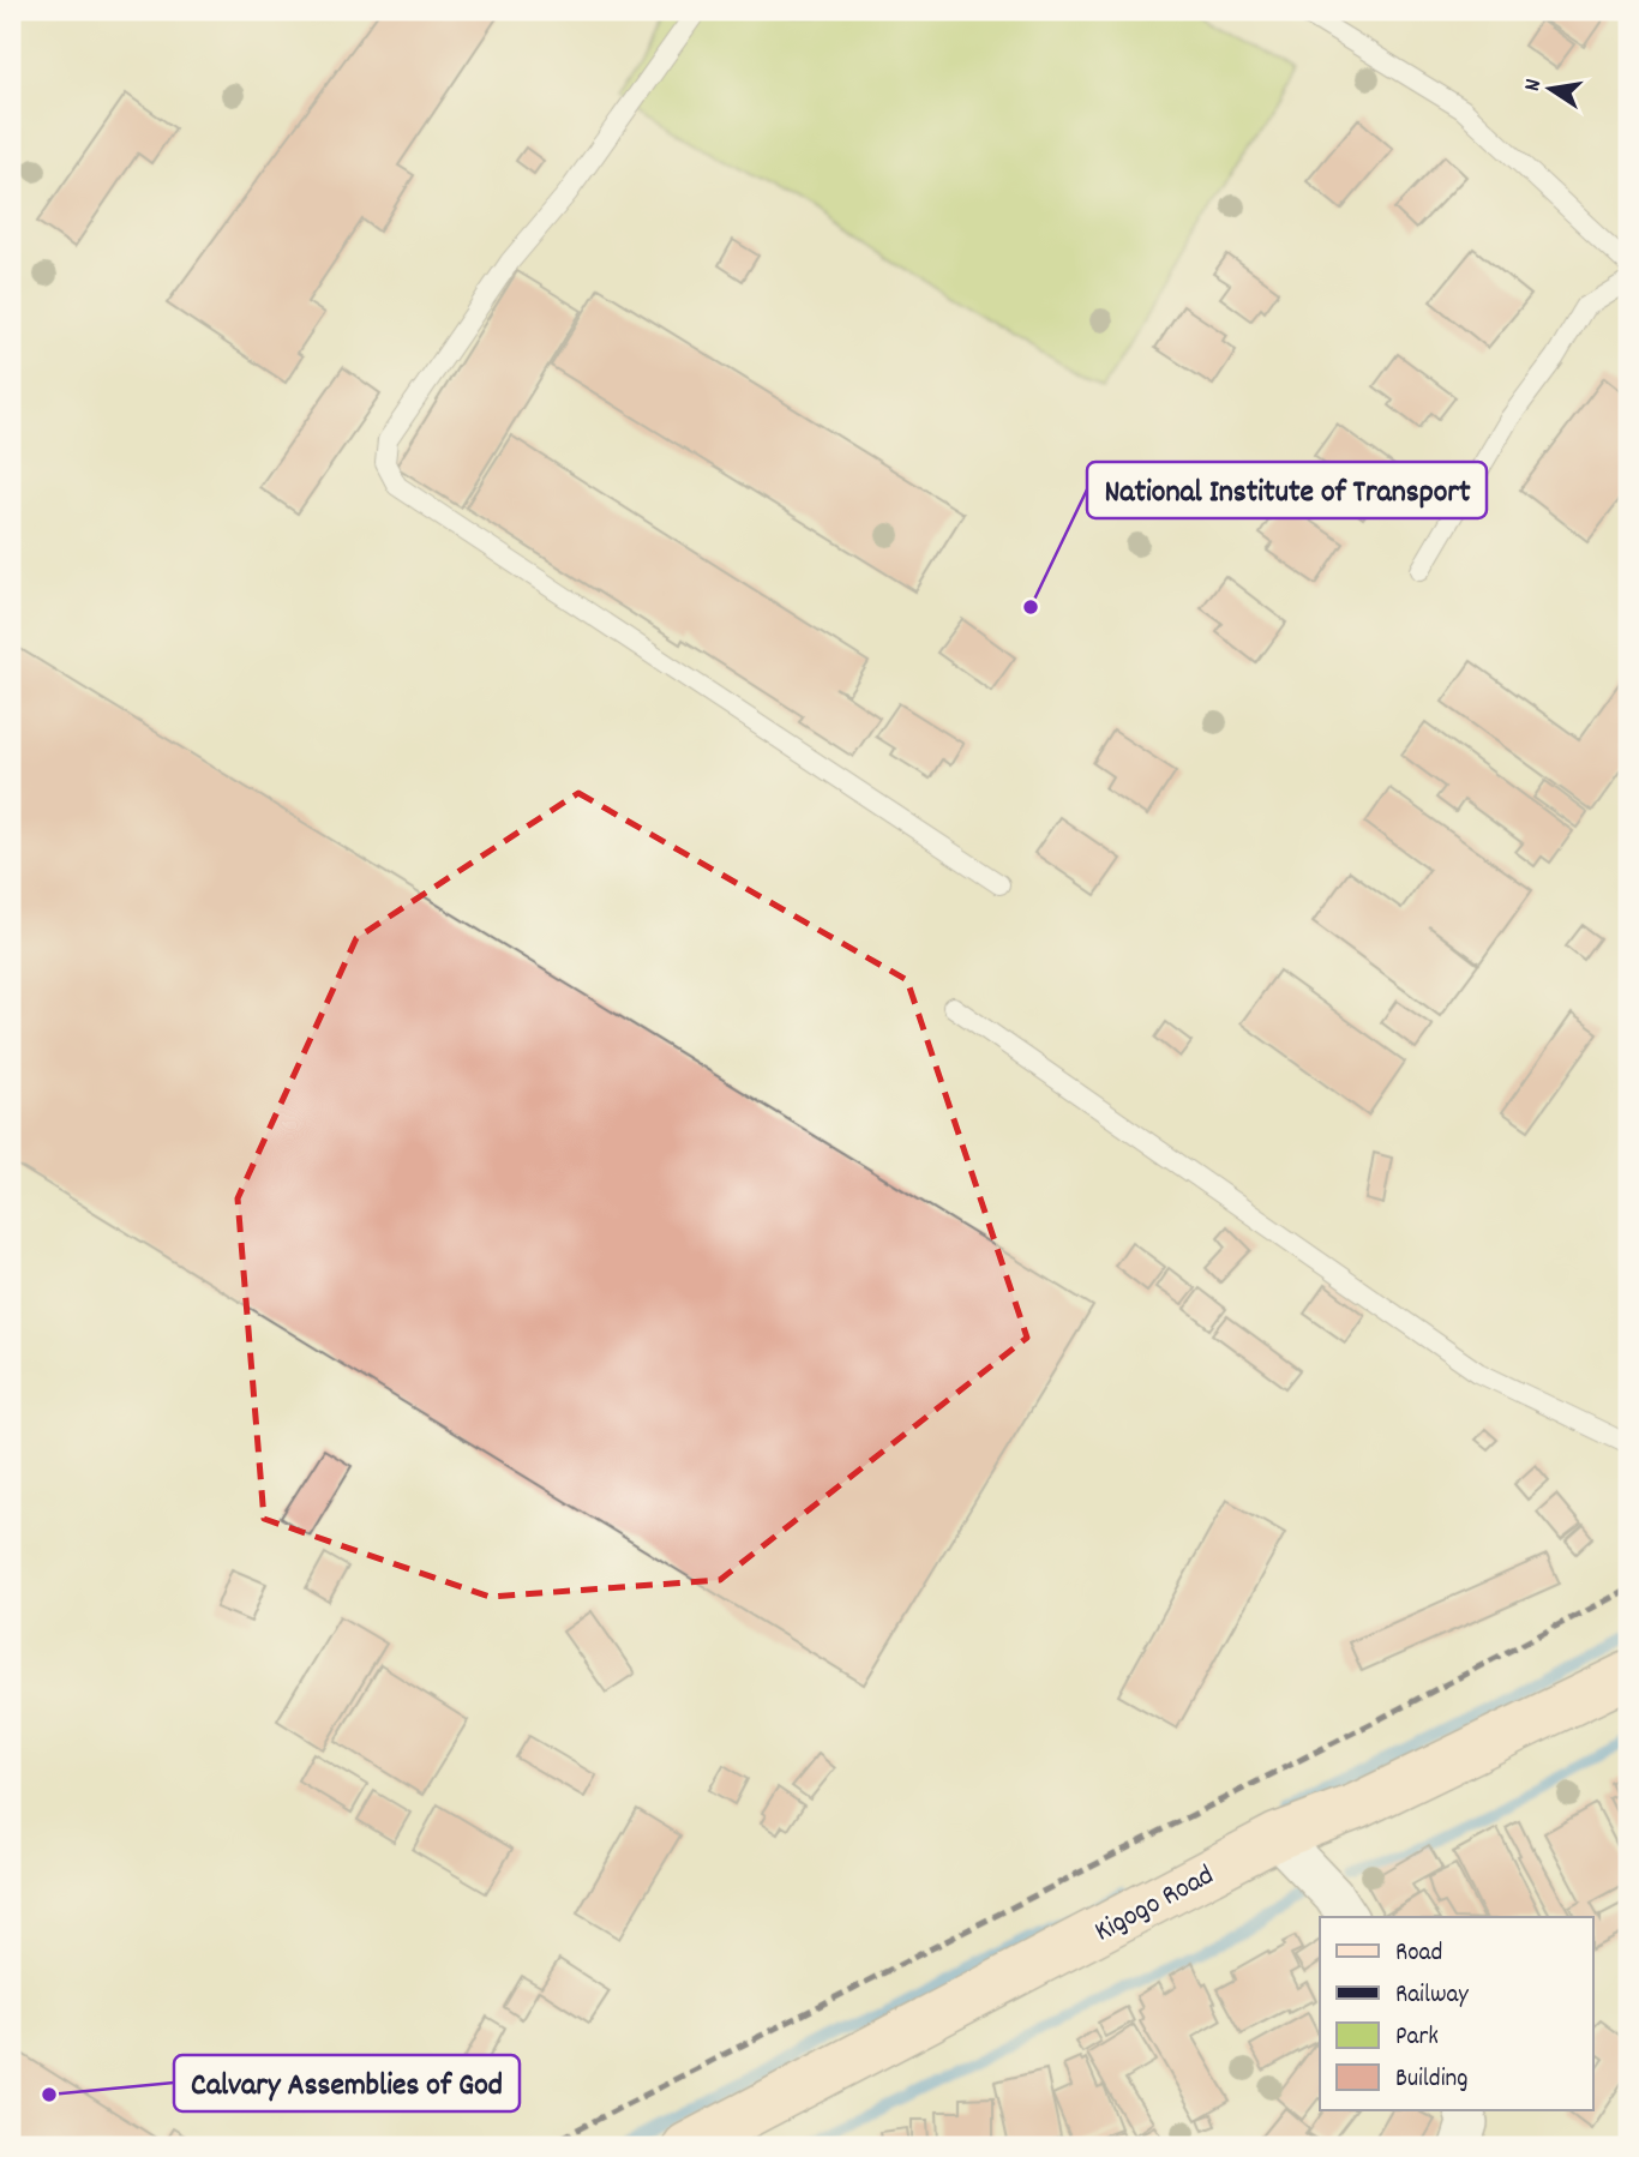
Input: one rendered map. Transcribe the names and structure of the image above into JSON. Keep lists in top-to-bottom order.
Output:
{
  "streets": {
    "main road": ["Kigogo Road"]
  },
  "places": ["National Institute of Transport", "Calvary Assemblies of God"],
  "legend": [
    "Road",
    "Railway",
    "Park",
    "Building"
  ],
  "north": "left"
}
